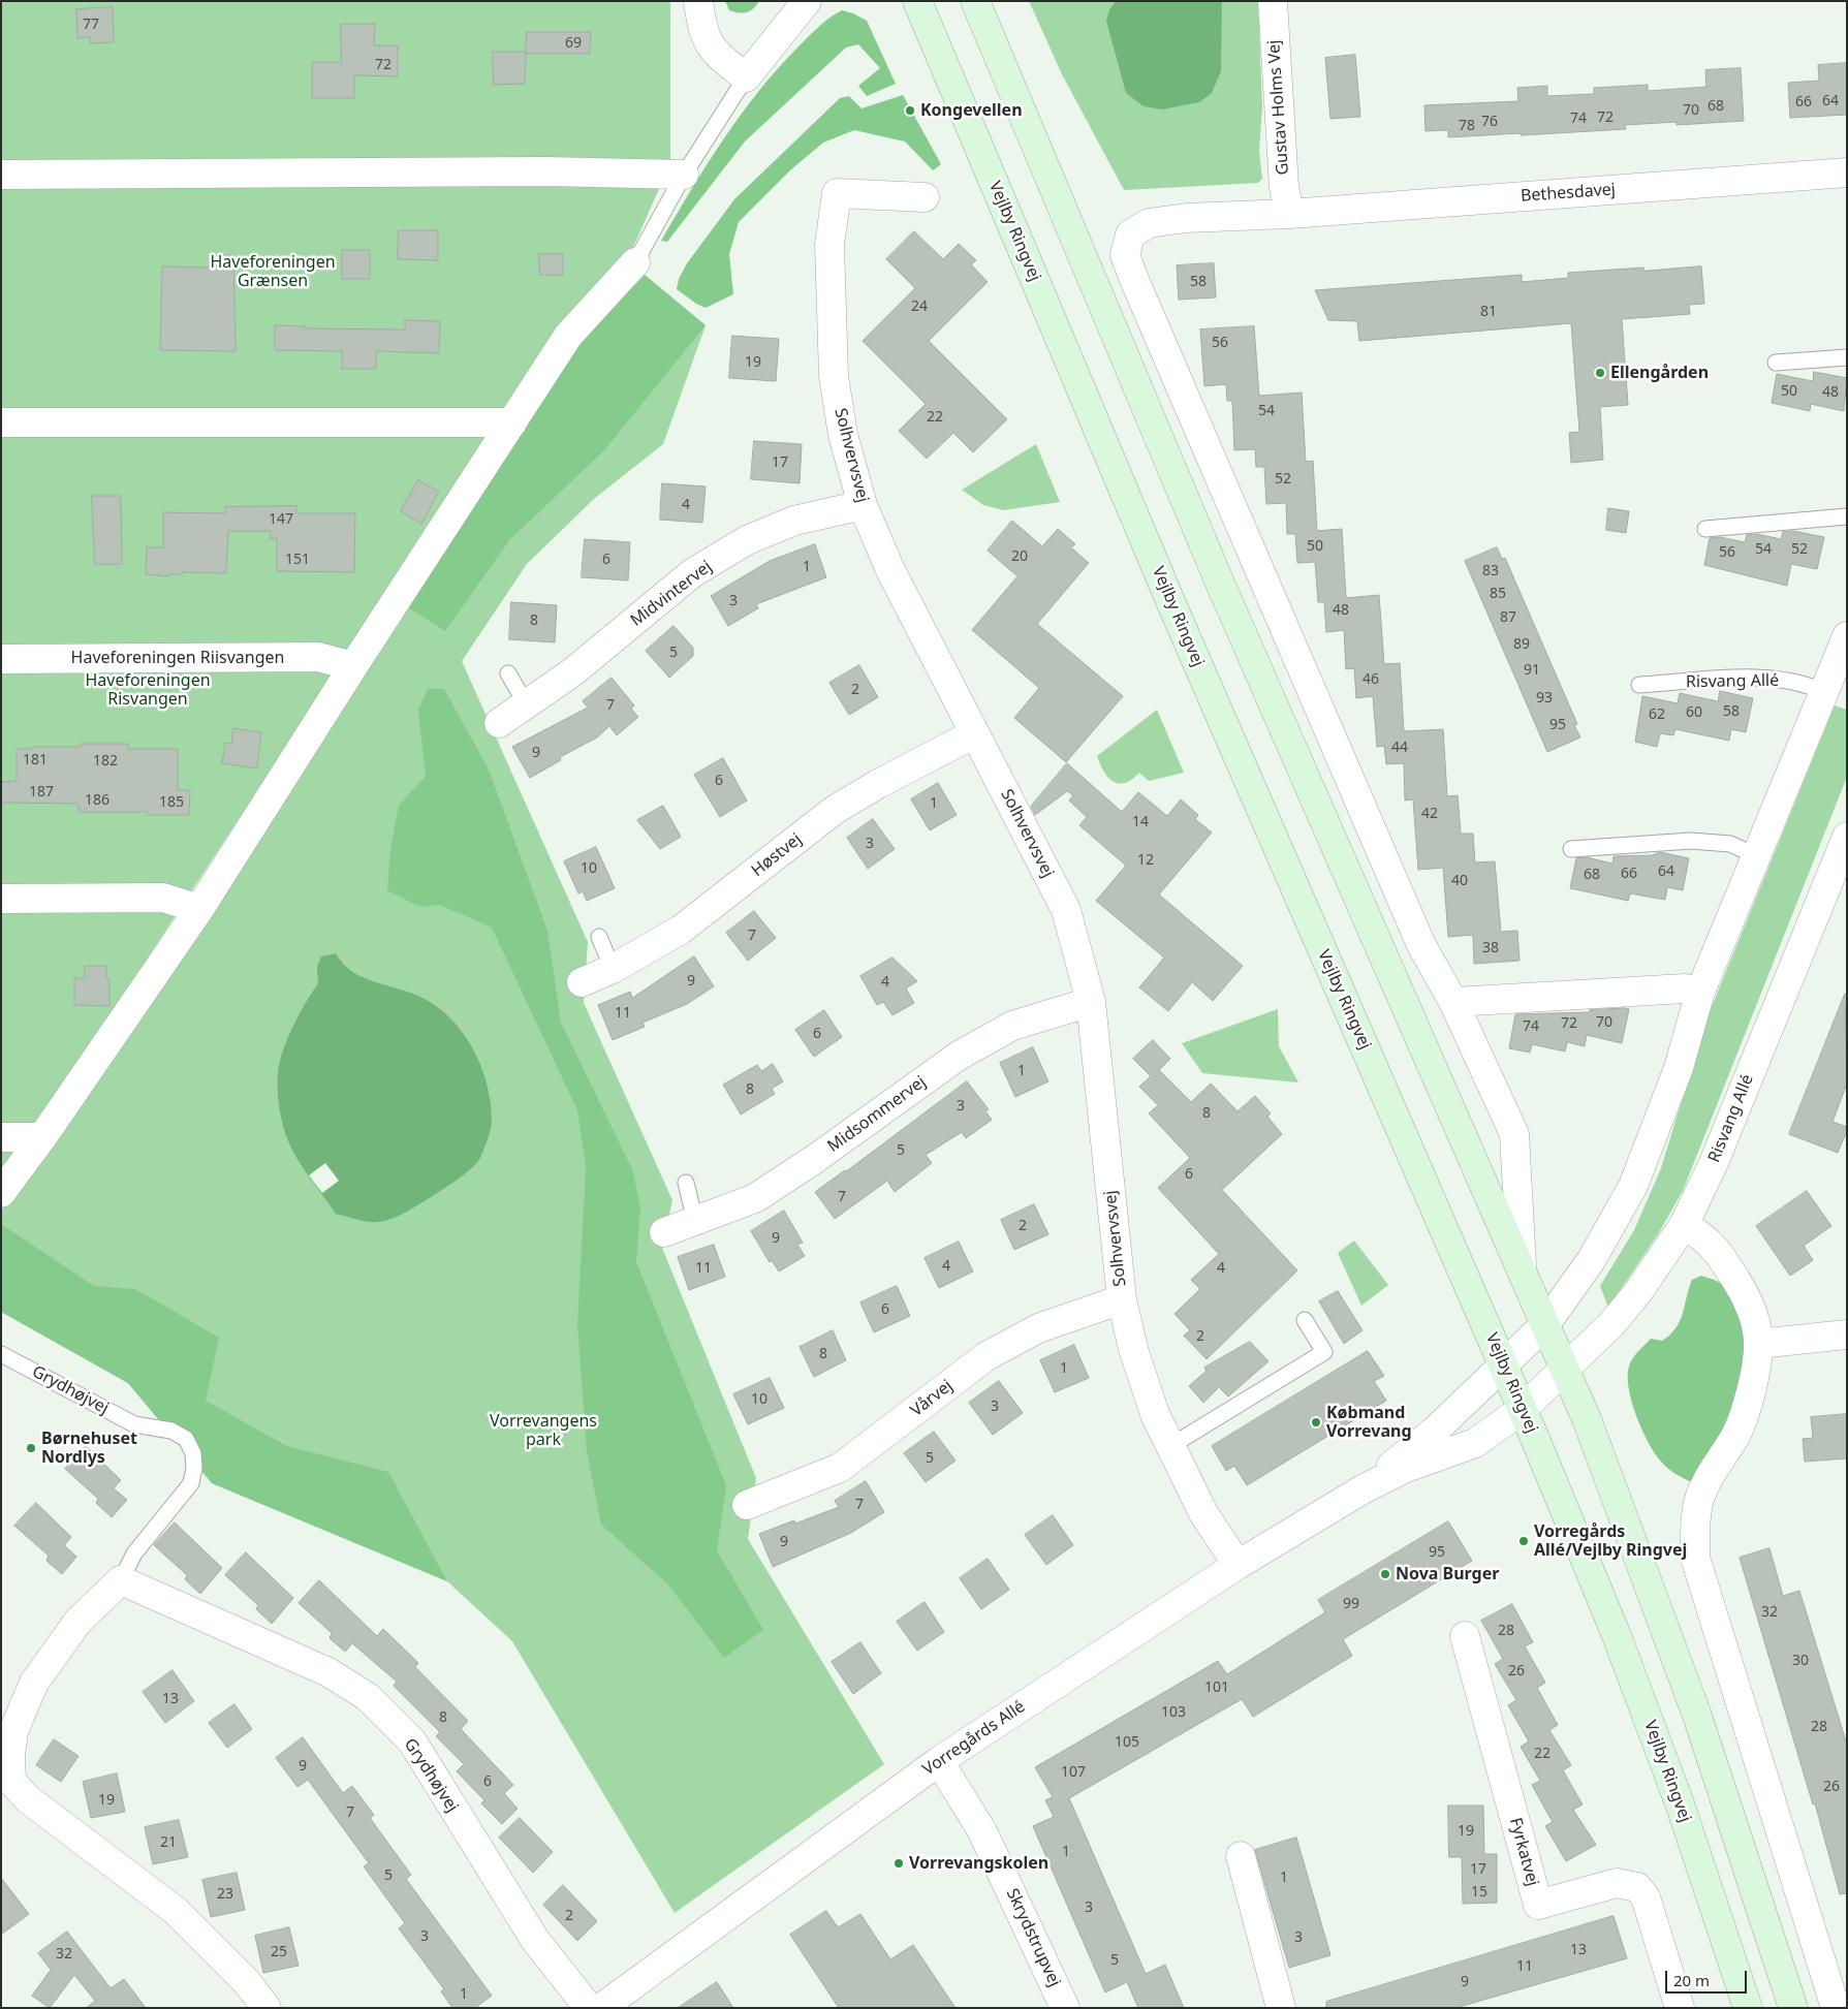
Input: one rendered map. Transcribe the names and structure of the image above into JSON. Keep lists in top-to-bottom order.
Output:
{
  "streets": {
    "main road": ["Vejlby Ringvej"],
    "street": [
      "Gustav Holms Vej",
      "Bethesdavej",
      "Solhvervsvej",
      "Midvintervej",
      "Haveforeningen Riisvangen",
      "Risvang Allé",
      "Høstvej",
      "Midsommervej",
      "Grydhøjvej",
      "Vårvej",
      "Vorregårds Allé",
      "Fyrkatvej",
      "Skrydstrupvej"
    ]
  },
  "crossings": [
    ["Gustav Holms Vej", "Bethesdavej"],
    ["Vejlby Ringvej", "Risvang Allé"],
    ["Vejlby Ringvej", "Vorregårds Allé"],
    ["Solhvervsvej", "Midvintervej"],
    ["Solhvervsvej", "Høstvej"],
    ["Solhvervsvej", "Midsommervej"],
    ["Solhvervsvej", "Vårvej"],
    ["Solhvervsvej", "Vorregårds Allé"],
    ["Risvang Allé", "Vorregårds Allé"],
    ["Vorregårds Allé", "Skrydstrupvej"]
  ],
  "parks": ["Haveforeningen Grænsen", "Haveforeningen Risvangen", "Vorrevangens park"],
  "places": [
    "Kongevellen",
    "Ellengården",
    "Købmand Vorrevang",
    "Børnehuset Nordlys",
    "Vorregårds Allé/Vejlby Ringvej",
    "Nova Burger",
    "Vorrevangskolen"
  ],
  "house_numbers": [
    "77",
    "69",
    "72",
    "64",
    "66",
    "68",
    "70",
    "72",
    "74",
    "76",
    "78",
    "58",
    "24",
    "81",
    "56",
    "19",
    "50",
    "48",
    "54",
    "22",
    "17",
    "52",
    "4",
    "147",
    "50",
    "54",
    "52",
    "56",
    "20",
    "151",
    "6",
    "1",
    "83",
    "85",
    "3",
    "48",
    "87",
    "8",
    "89",
    "5",
    "91",
    "46",
    "2",
    "93",
    "7",
    "58",
    "60",
    "62",
    "95",
    "44",
    "9",
    "181",
    "182",
    "6",
    "187",
    "186",
    "185",
    "1",
    "42",
    "14",
    "3",
    "12",
    "10",
    "64",
    "66",
    "68",
    "40",
    "7",
    "38",
    "9",
    "4",
    "11",
    "70",
    "72",
    "74",
    "6",
    "1",
    "8",
    "3",
    "8",
    "5",
    "6",
    "7",
    "2",
    "9",
    "4",
    "11",
    "4",
    "6",
    "2",
    "8",
    "1",
    "10",
    "3",
    "5",
    "7",
    "9",
    "95",
    "99",
    "32",
    "28",
    "30",
    "26",
    "101",
    "13",
    "103",
    "8",
    "28",
    "105",
    "22",
    "9",
    "107",
    "6",
    "26",
    "19",
    "7",
    "19",
    "21",
    "1",
    "17",
    "5",
    "1",
    "15",
    "23",
    "3",
    "2",
    "3",
    "3",
    "13",
    "25",
    "32",
    "5",
    "11",
    "9",
    "1"
  ],
  "scale_bar": "20 m"
}
